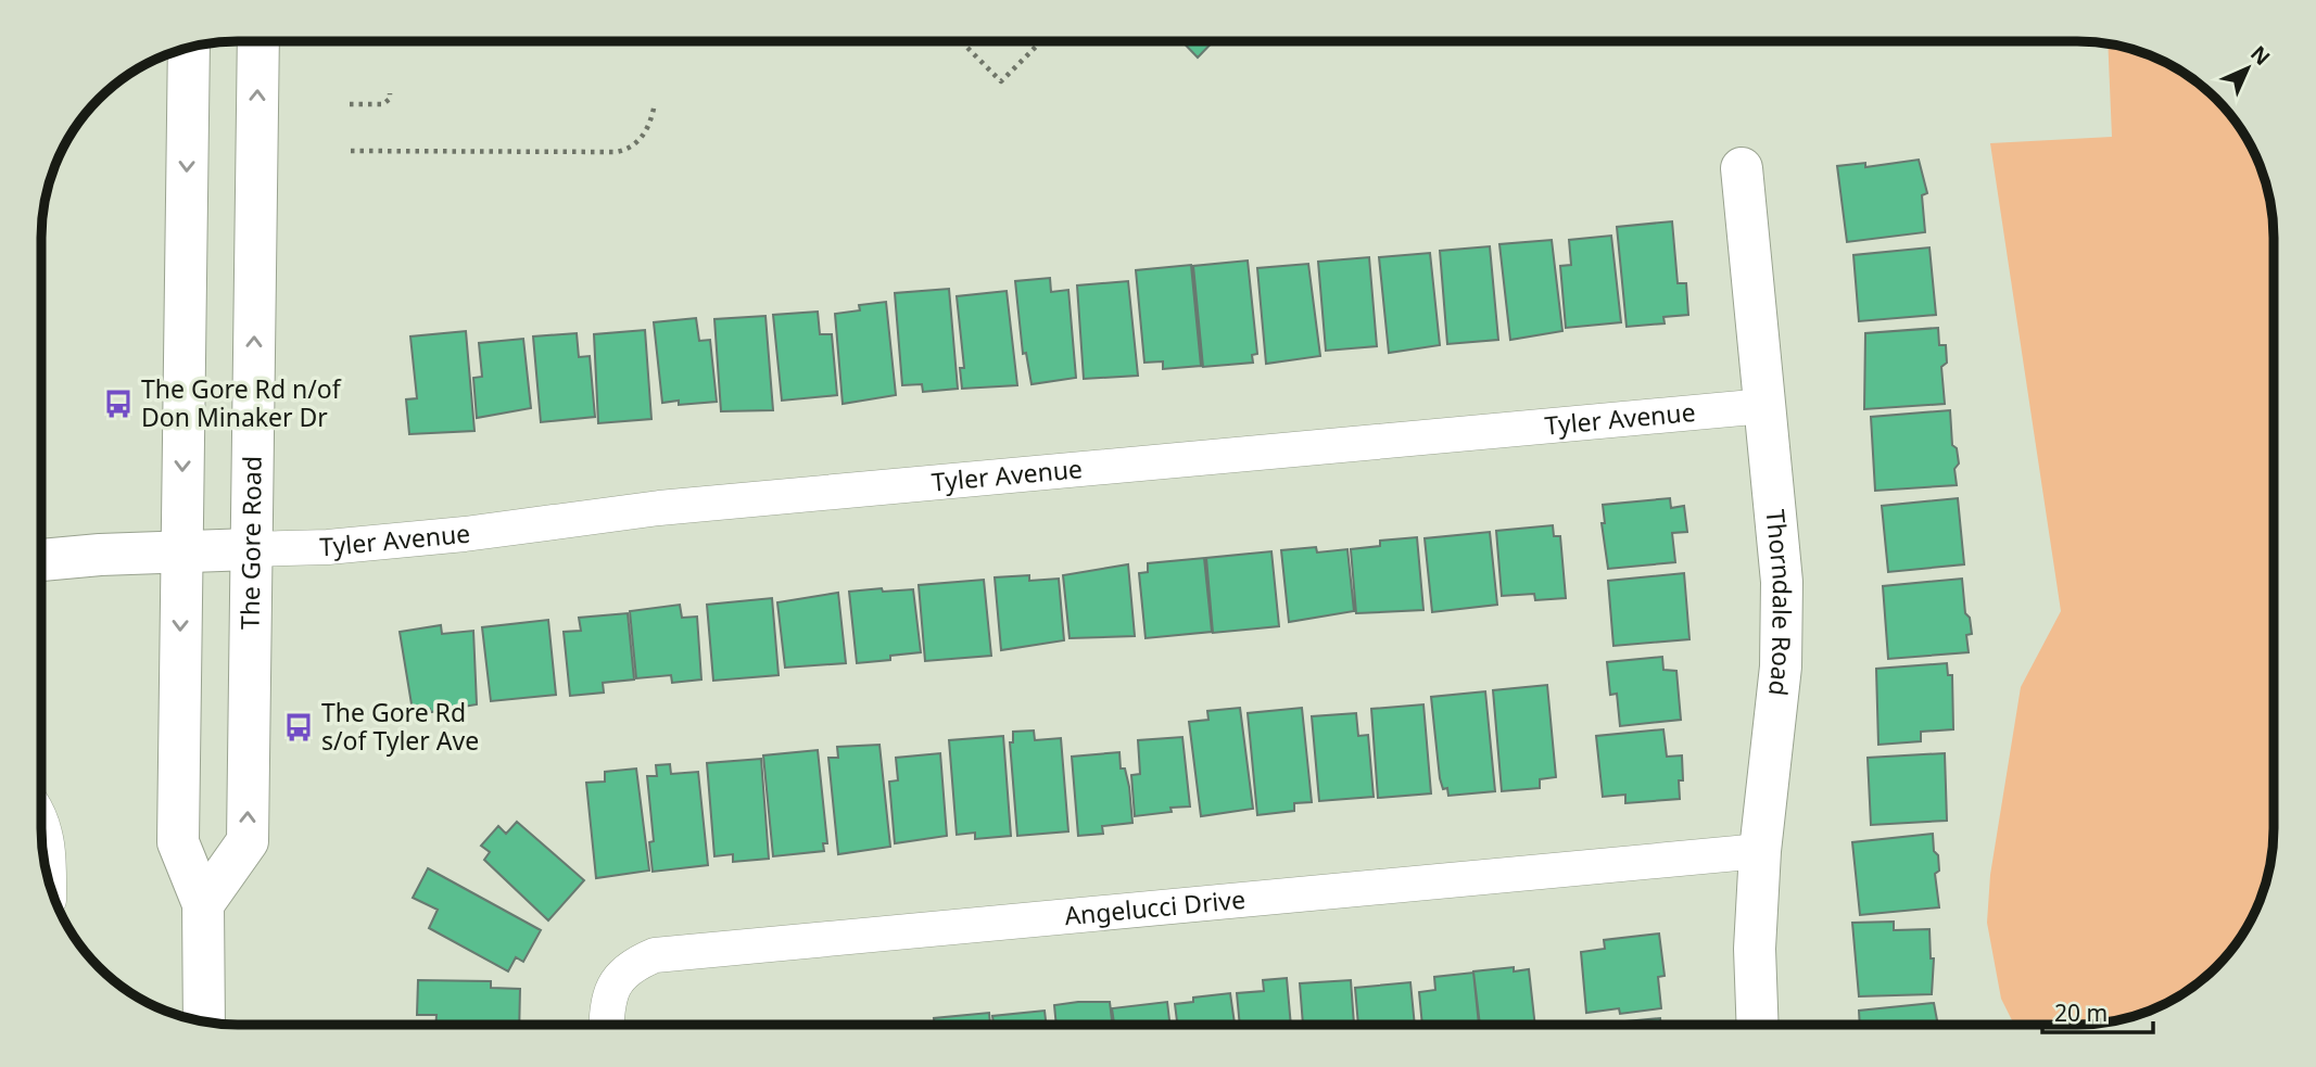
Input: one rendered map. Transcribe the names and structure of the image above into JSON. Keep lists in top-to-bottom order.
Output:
{
  "streets": {
    "main road": ["The Gore Road", "Thorndale Road"],
    "street": ["Tyler Avenue", "Angelucci Drive"]
  },
  "crossings": [
    ["Tyler Avenue", "The Gore Road"],
    ["Tyler Avenue", "Thorndale Road"],
    ["Thorndale Road", "Angelucci Drive"]
  ],
  "places": {
    "bus stop": ["The Gore Rd n/of Don Minaker Dr", "The Gore Rd s/of Tyler Ave"]
  },
  "scale_bar": "20 m",
  "north": "top right"
}
